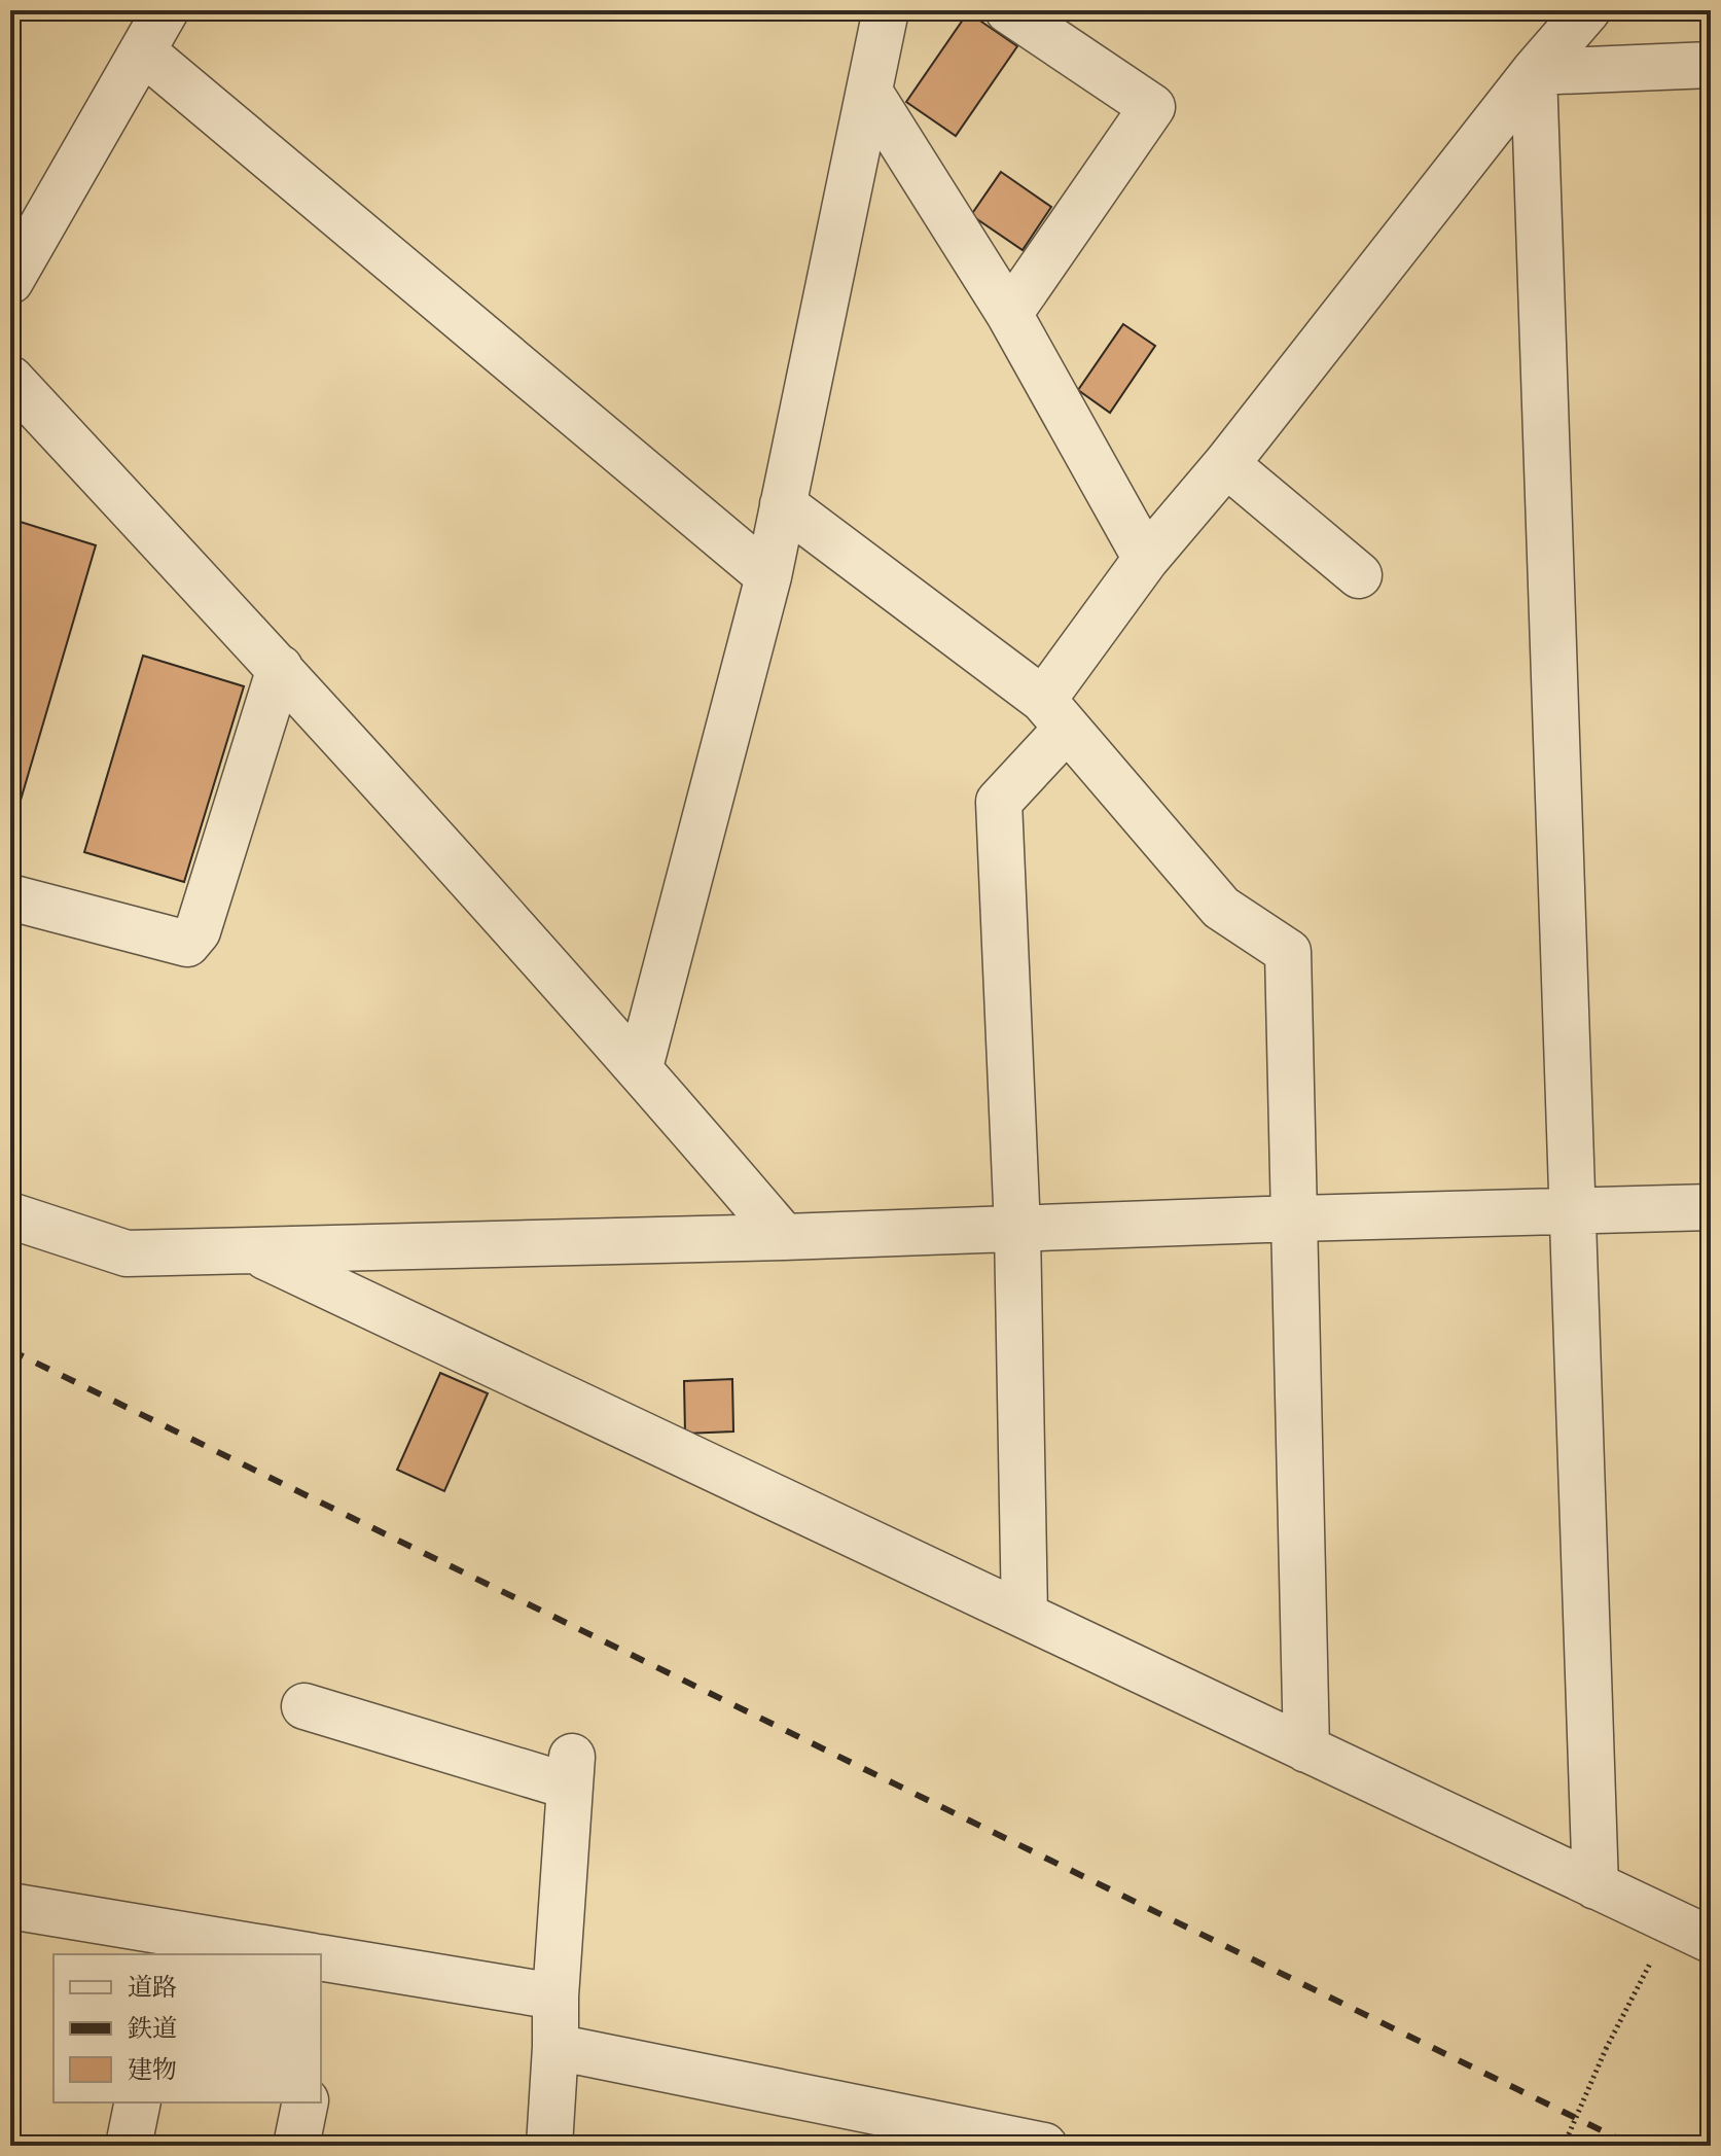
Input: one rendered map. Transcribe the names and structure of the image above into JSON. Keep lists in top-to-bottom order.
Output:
{
  "legend": ["道路", "鉄道", "建物"]
}
